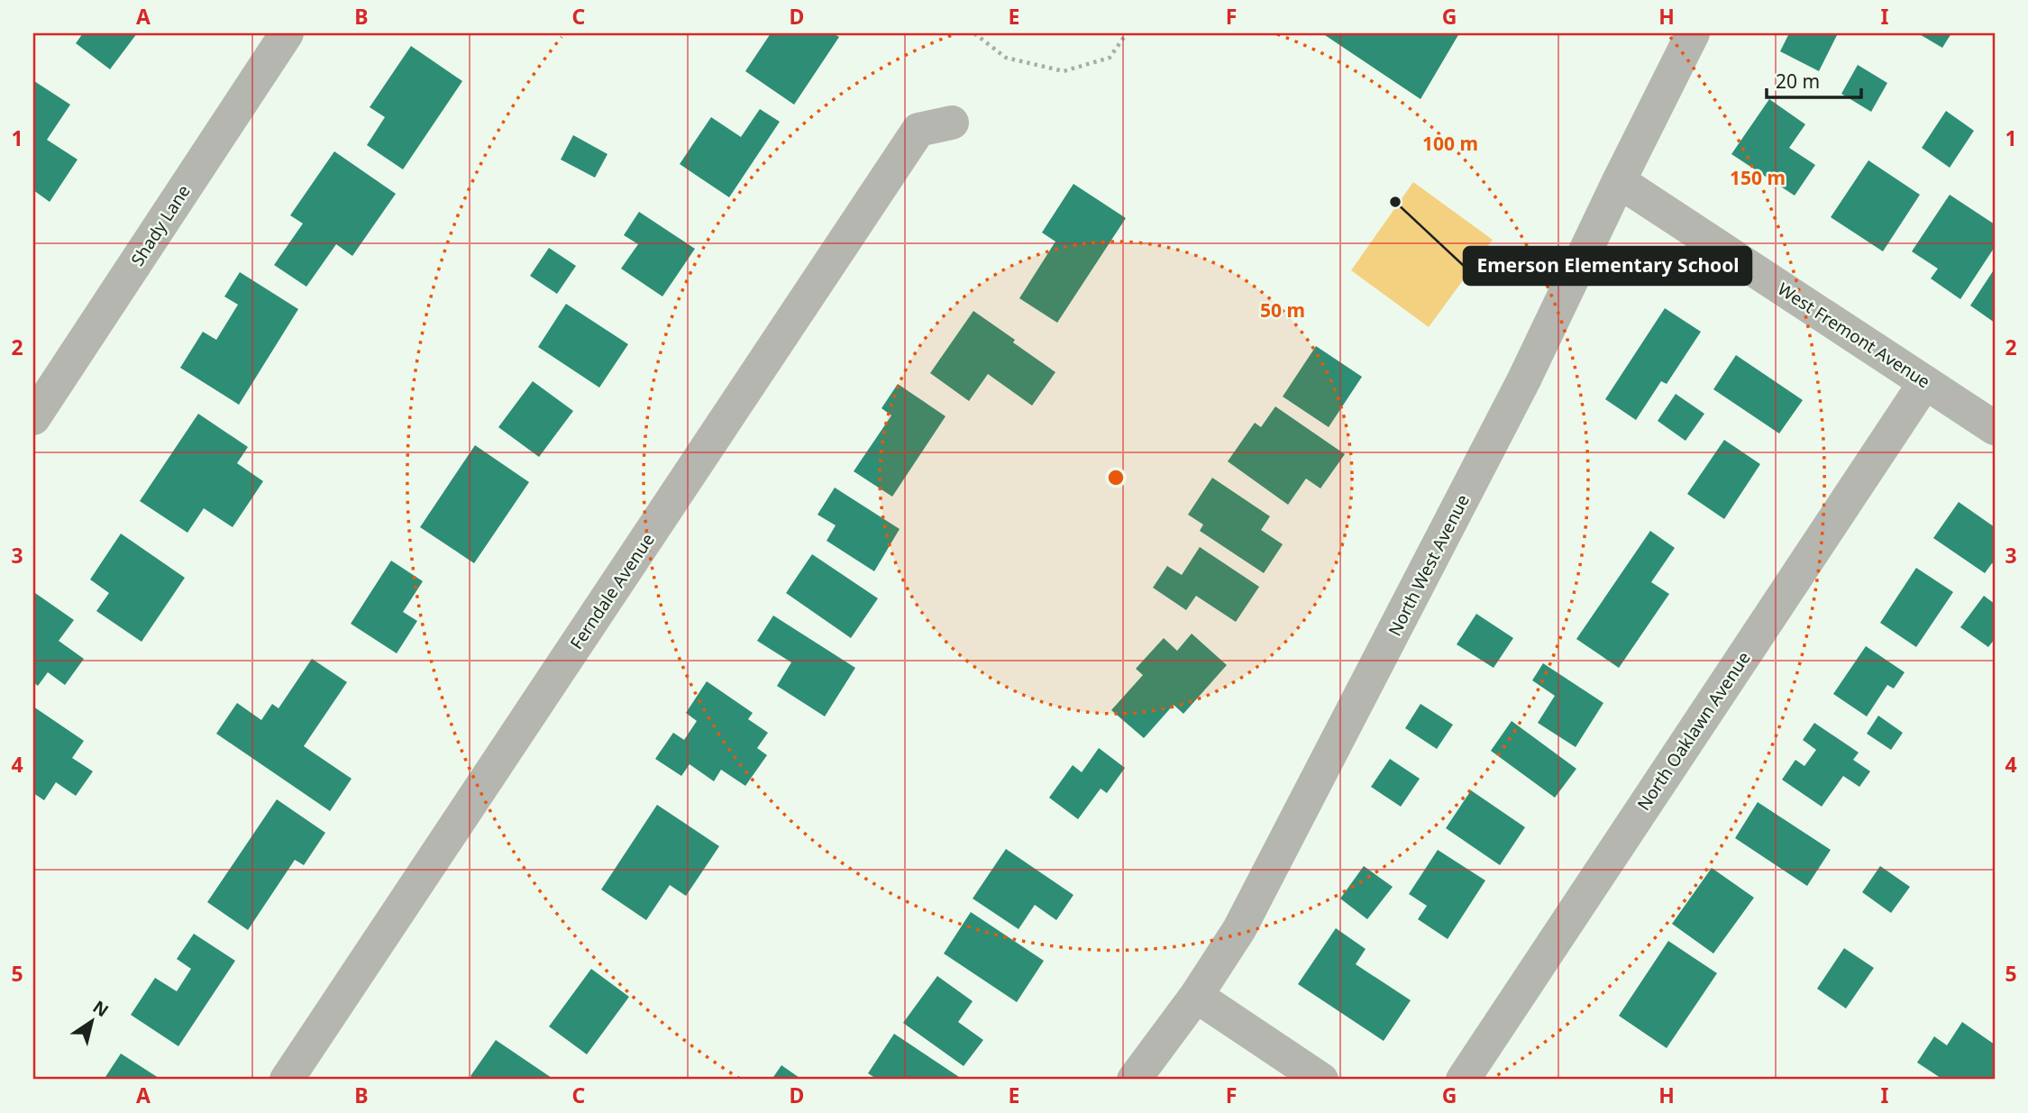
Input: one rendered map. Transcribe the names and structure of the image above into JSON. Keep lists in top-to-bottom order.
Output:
{
  "streets": {
    "street": [
      "Shady Lane",
      "West Fremont Avenue",
      "North West Avenue",
      "Ferndale Avenue",
      "North Oaklawn Avenue"
    ]
  },
  "crossings": [
    ["West Fremont Avenue", "North West Avenue"],
    ["West Fremont Avenue", "North Oaklawn Avenue"]
  ],
  "places": ["Emerson Elementary School"],
  "scale_bar": "20 m",
  "north": "top right",
  "grid": {
    "columns": [
      "A",
      "B",
      "C",
      "D",
      "E",
      "F",
      "G",
      "H",
      "I"
    ],
    "rows": [
      "1",
      "2",
      "3",
      "4",
      "5"
    ]
  },
  "rings": ["100 m", "150 m", "50 m"]
}
